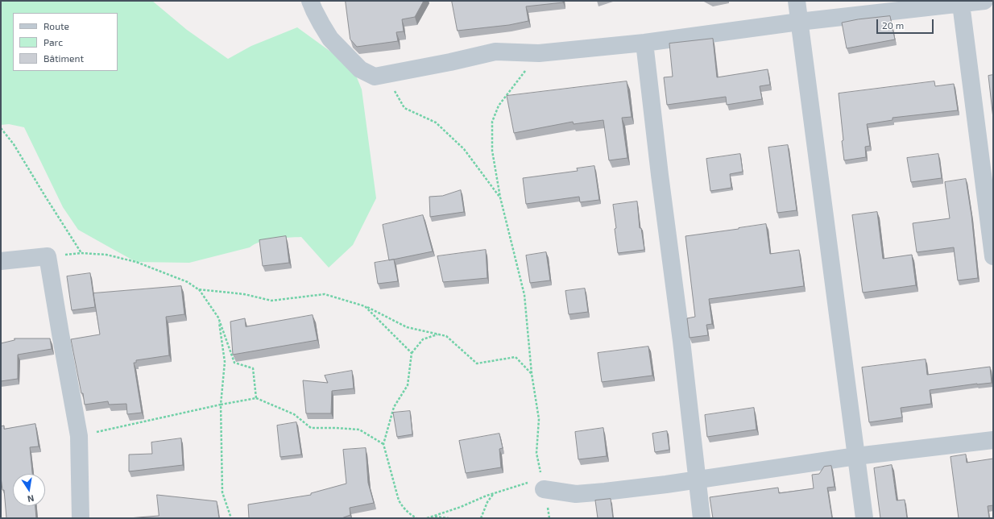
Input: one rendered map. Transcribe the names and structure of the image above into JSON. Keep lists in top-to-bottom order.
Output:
{
  "legend": ["Route", "Parc", "Bâtiment"],
  "scale_bar": "20 m",
  "north": "bottom"
}
